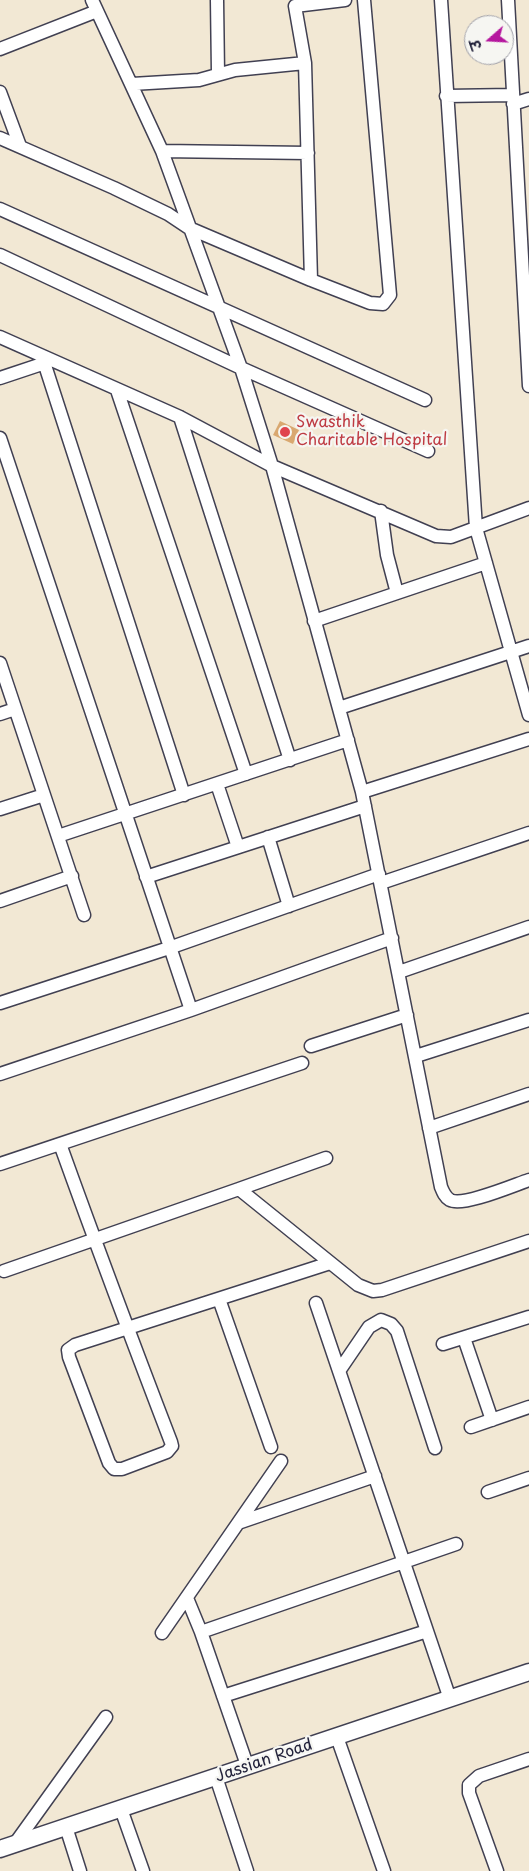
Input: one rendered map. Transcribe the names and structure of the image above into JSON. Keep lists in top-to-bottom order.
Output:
{
  "streets": {
    "street": ["Jassian Road"]
  },
  "places": ["Swasthik Charitable Hospital"],
  "north": "left"
}
